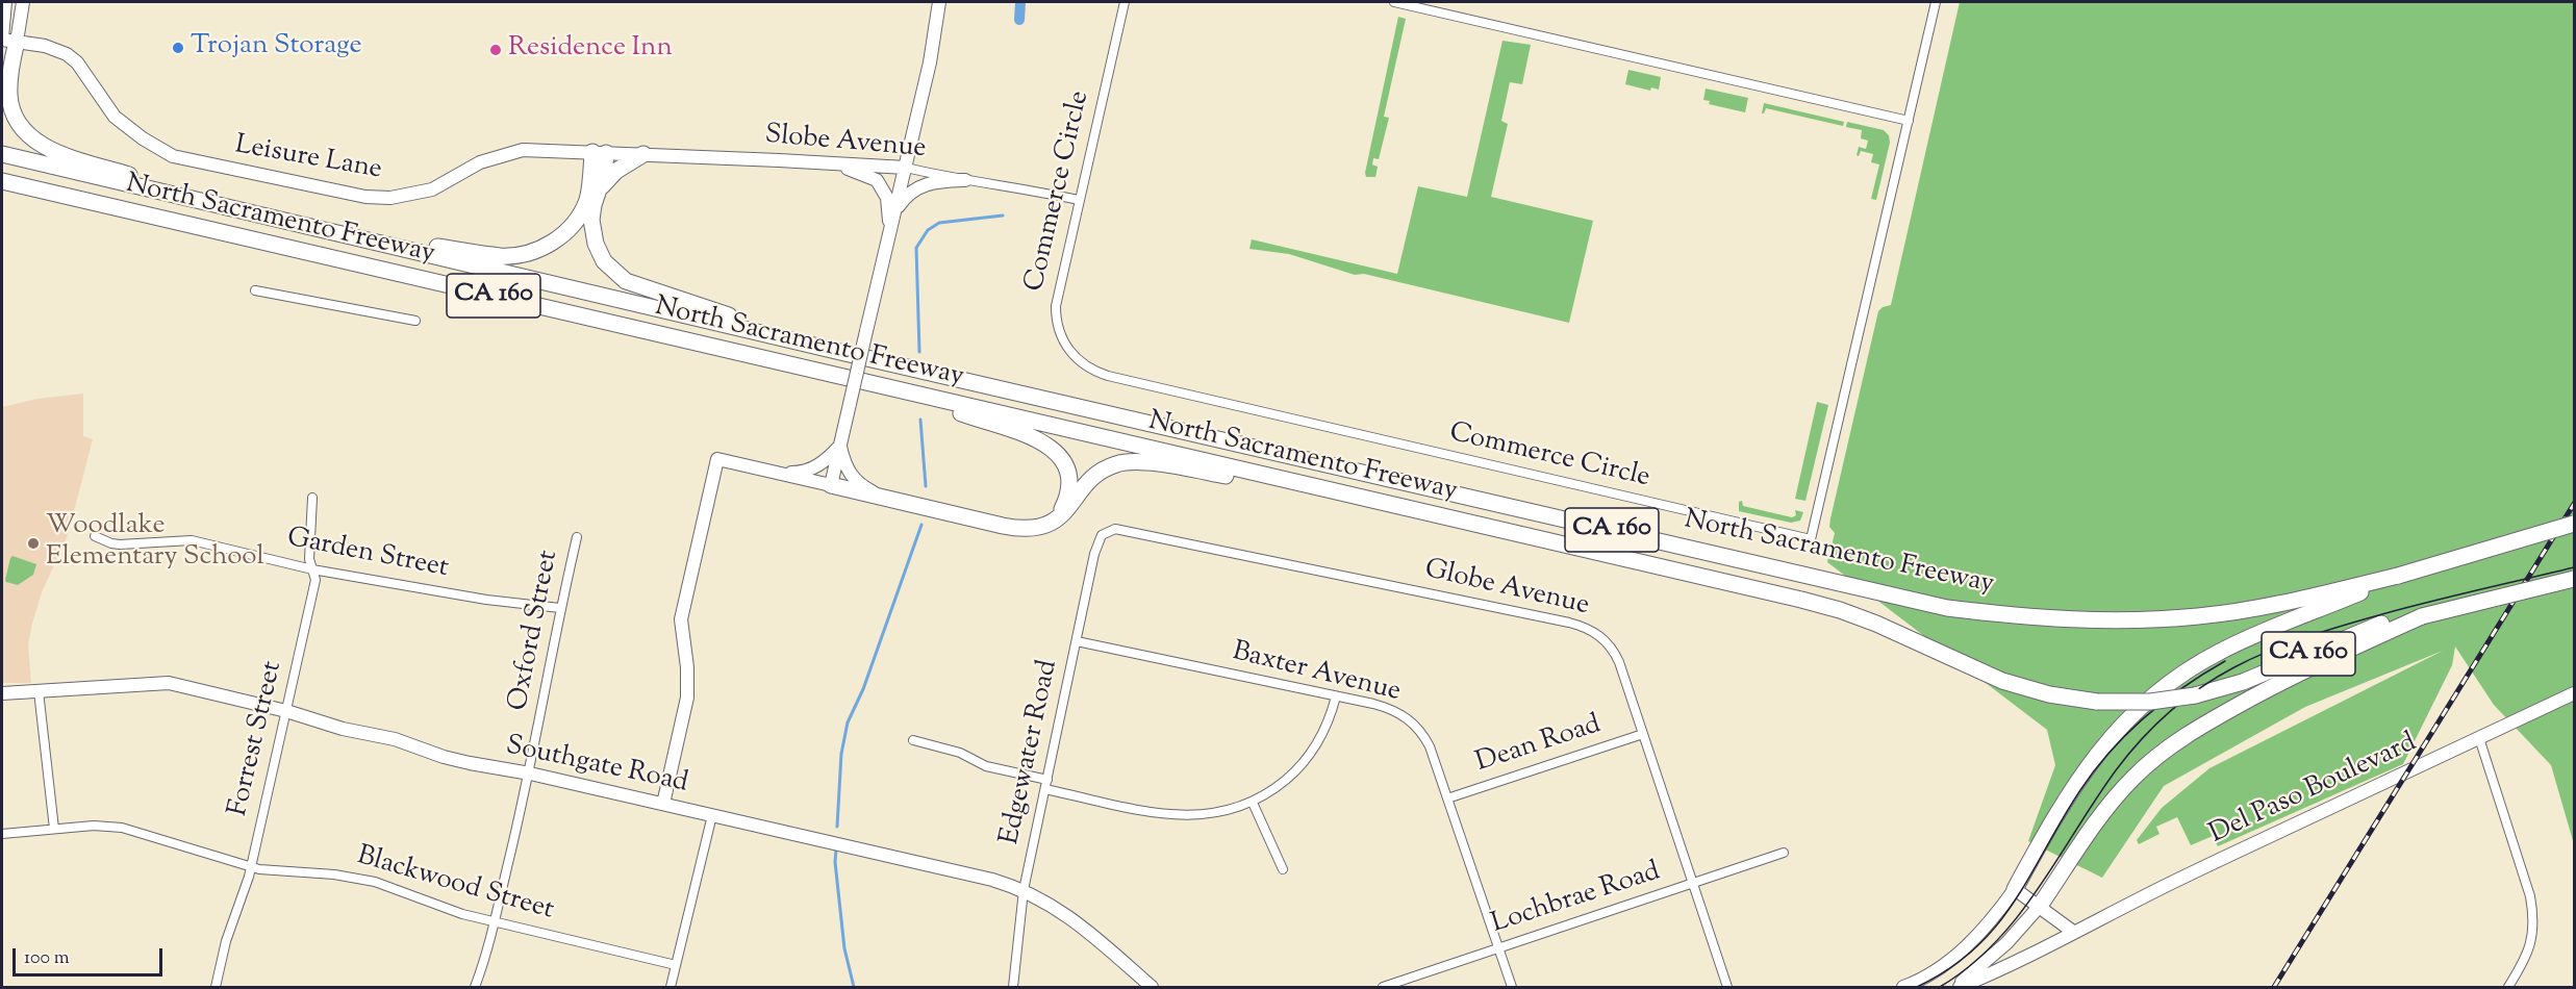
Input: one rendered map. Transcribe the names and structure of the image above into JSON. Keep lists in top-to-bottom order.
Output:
{
  "streets": {
    "highway": ["North Sacramento Freeway", "CA 160"],
    "street": [
      "Slobe Avenue",
      "Leisure Lane",
      "Commerce Circle",
      "Garden Street",
      "Globe Avenue",
      "Oxford Street",
      "Baxter Avenue",
      "Forrest Street",
      "Dean Road",
      "Edgewater Road",
      "Southgate Road",
      "Del Paso Boulevard",
      "Blackwood Street",
      "Lochbrae Road"
    ]
  },
  "crossings": [
    ["Slobe Avenue", "Leisure Lane"],
    ["Slobe Avenue", "Commerce Circle"],
    ["Garden Street", "Oxford Street"],
    ["Garden Street", "Forrest Street"],
    ["Globe Avenue", "Dean Road"],
    ["Globe Avenue", "Edgewater Road"],
    ["Globe Avenue", "Lochbrae Road"],
    ["Oxford Street", "Southgate Road"],
    ["Oxford Street", "Blackwood Street"],
    ["Baxter Avenue", "Dean Road"],
    ["Baxter Avenue", "Edgewater Road"],
    ["Baxter Avenue", "Lochbrae Road"],
    ["Forrest Street", "Southgate Road"],
    ["Forrest Street", "Blackwood Street"],
    ["Edgewater Road", "Southgate Road"]
  ],
  "places": ["Trojan Storage", "Residence Inn", "Woodlake Elementary School"],
  "scale_bar": "100 m"
}
